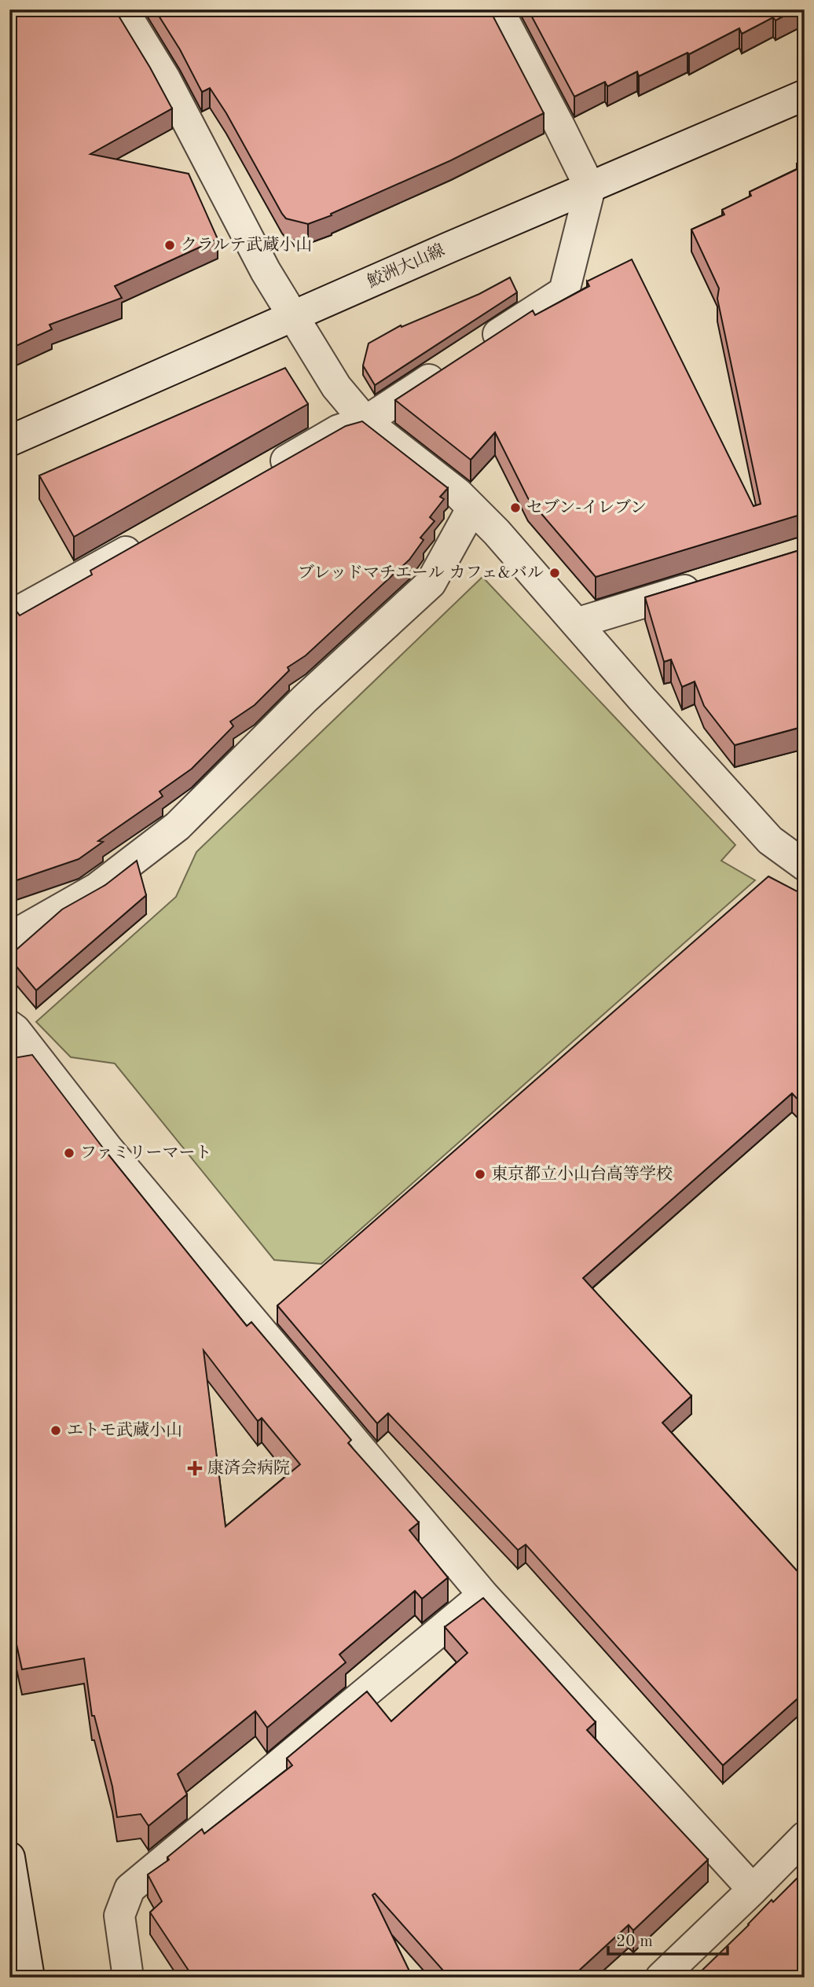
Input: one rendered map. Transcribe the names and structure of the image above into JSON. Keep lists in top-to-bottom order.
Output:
{
  "streets": {
    "street": ["鮫洲大山線"]
  },
  "places": {
    "other": [
      "クラルテ武蔵小山",
      "セブン-イレブン",
      "ブレッドマチエール カフェ&バル",
      "ファミリーマート",
      "東京都立小山台高等学校",
      "エトモ武蔵小山"
    ],
    "health": ["康済会病院"]
  },
  "scale_bar": "20 m"
}
